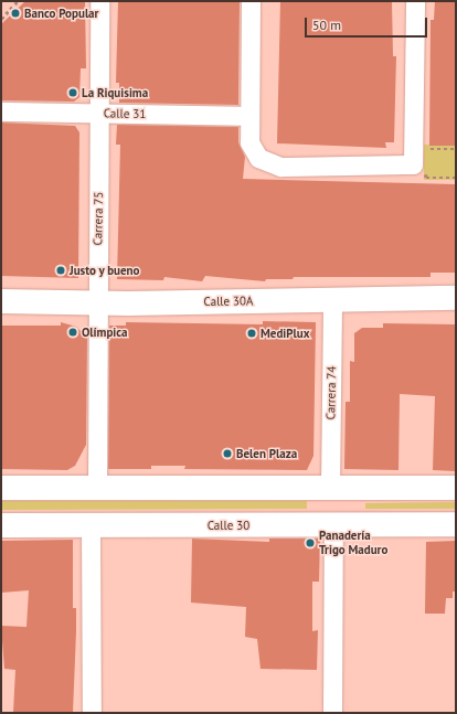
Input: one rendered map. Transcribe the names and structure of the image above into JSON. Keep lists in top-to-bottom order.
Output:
{
  "streets": {
    "main road": ["Calle 30A", "Calle 30"],
    "street": ["Calle 31", "Carrera 75", "Carrera 74"]
  },
  "crossings": [
    ["Calle 31", "Carrera 75"],
    ["Carrera 75", "Calle 30A"],
    ["Calle 30A", "Carrera 74"]
  ],
  "places": [
    "Banco Popular",
    "La Riquisima",
    "Justo y bueno",
    "Olímpica",
    "MediPlux",
    "Belen Plaza",
    "Panadería Trigo Maduro"
  ],
  "scale_bar": "50 m"
}
